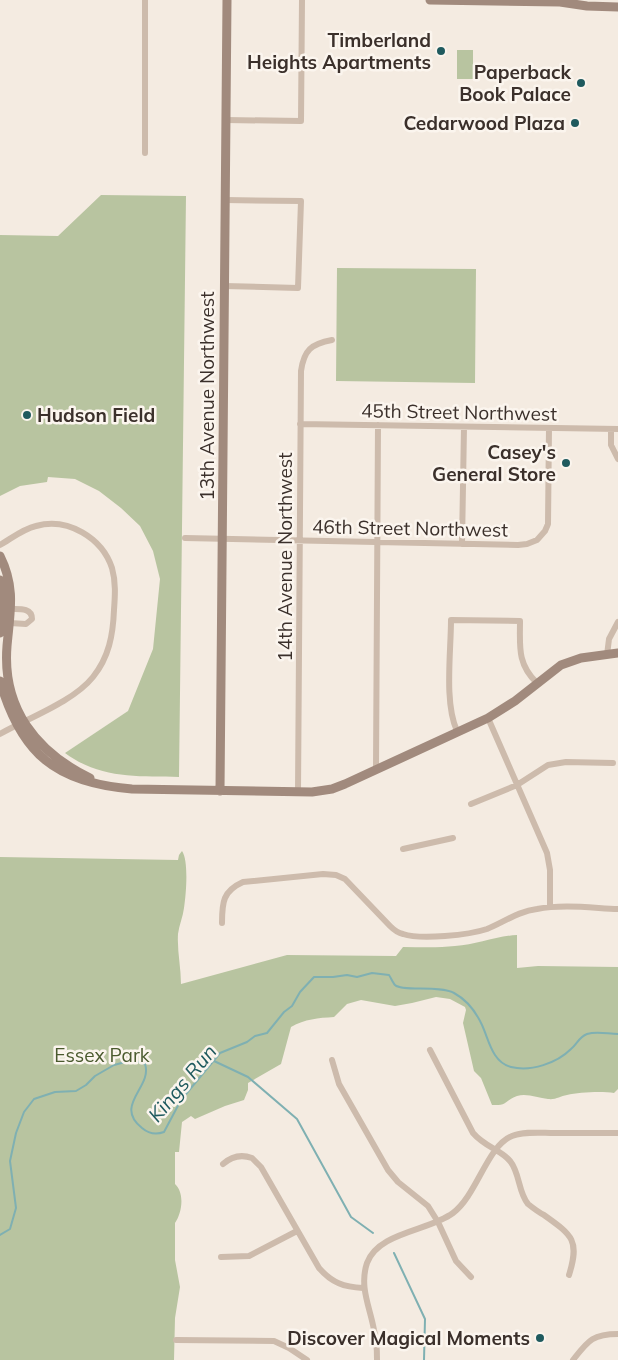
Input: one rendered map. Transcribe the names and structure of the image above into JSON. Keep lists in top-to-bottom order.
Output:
{
  "streets": {
    "street": [
      "13th Avenue Northwest",
      "45th Street Northwest",
      "46th Street Northwest",
      "14th Avenue Northwest"
    ]
  },
  "crossings": [
    ["13th Avenue Northwest", "46th Street Northwest"],
    ["45th Street Northwest", "46th Street Northwest"],
    ["45th Street Northwest", "14th Avenue Northwest"],
    ["46th Street Northwest", "14th Avenue Northwest"]
  ],
  "water": ["Kings Run"],
  "parks": ["Essex Park"],
  "places": [
    "Timberland Heights Apartments",
    "Paperback Book Palace",
    "Cedarwood Plaza",
    "Hudson Field",
    "Casey's General Store",
    "Discover Magical Moments"
  ]
}
